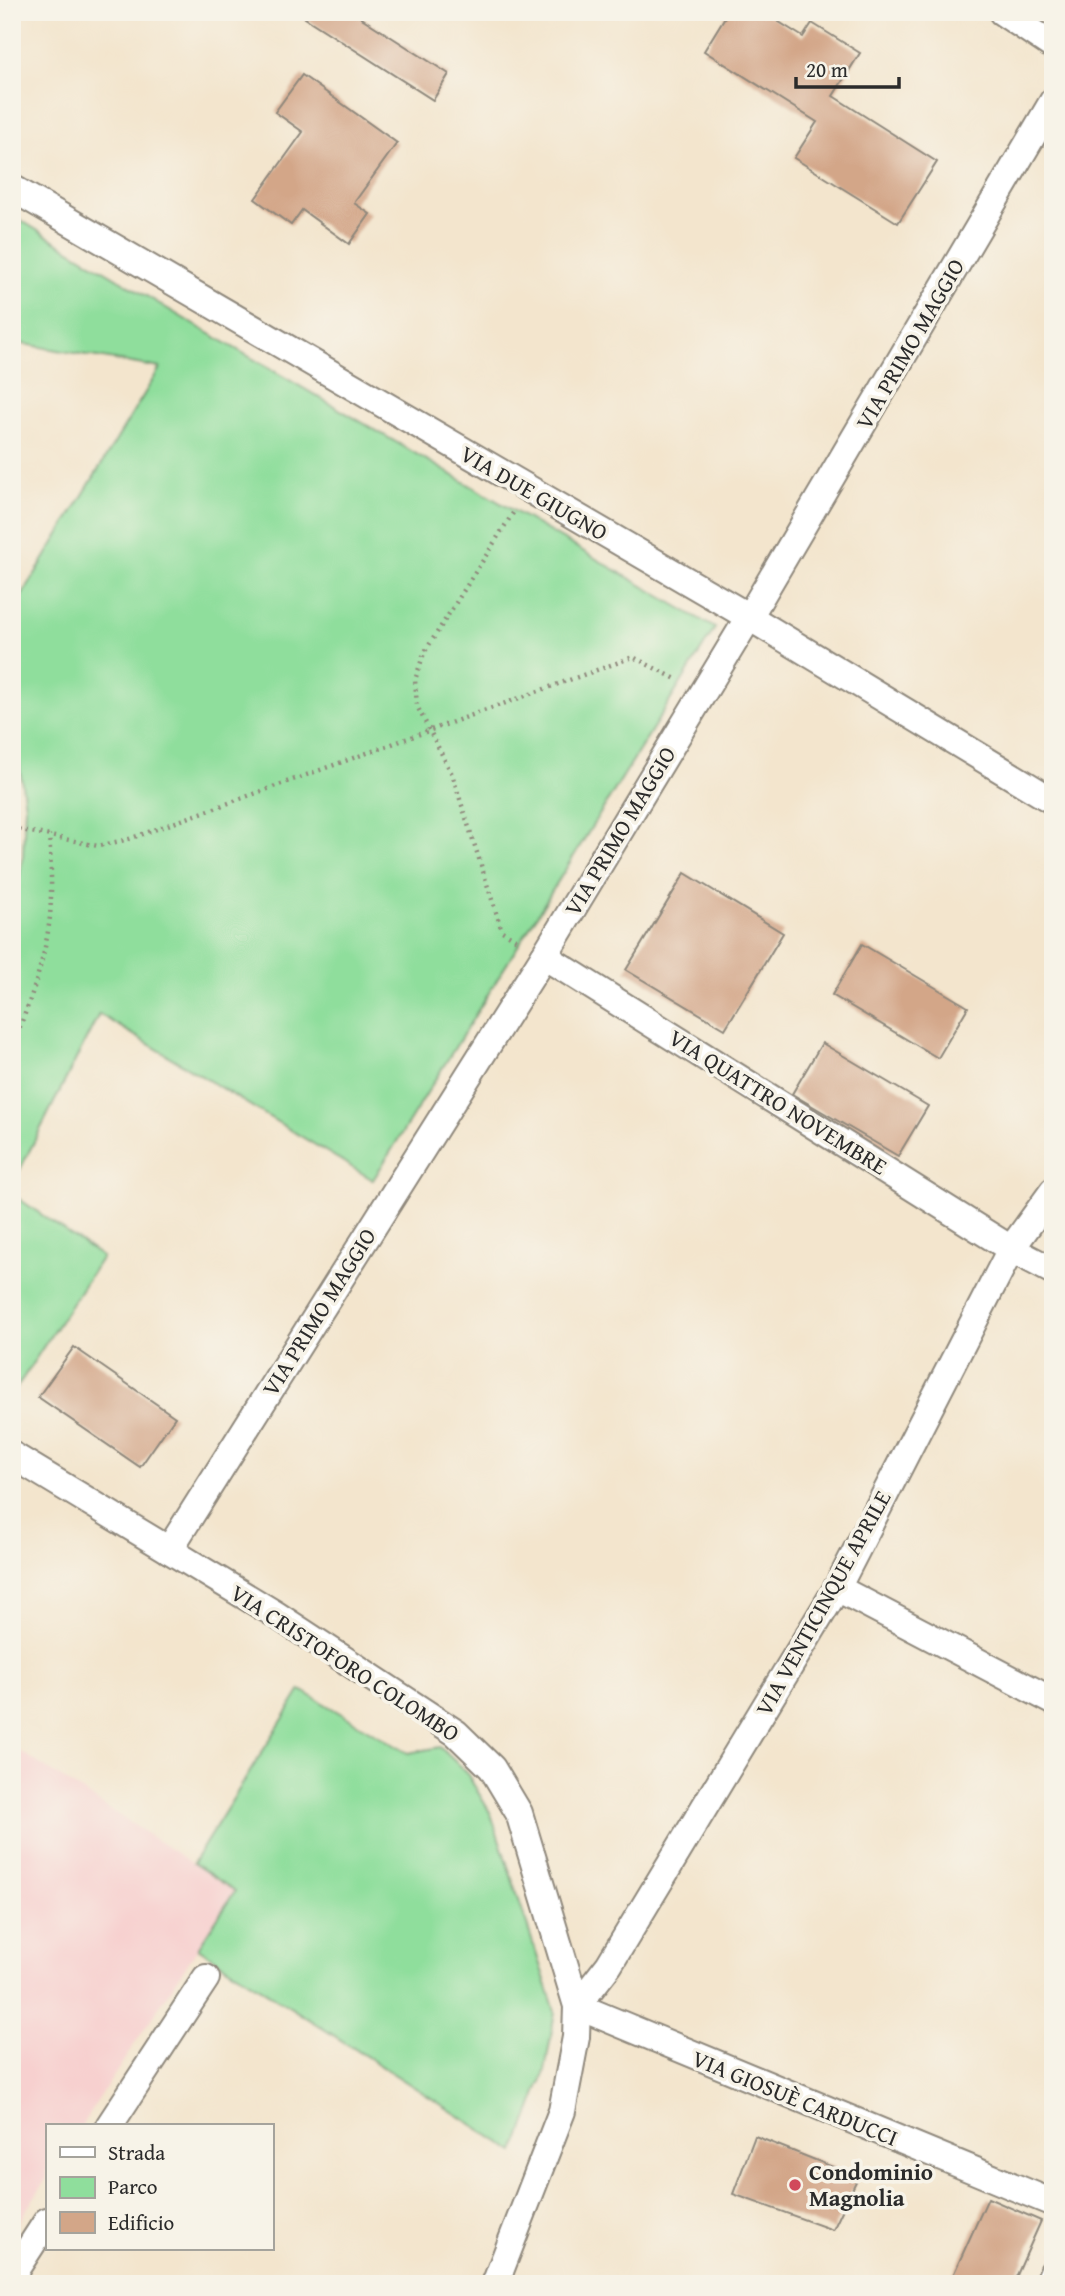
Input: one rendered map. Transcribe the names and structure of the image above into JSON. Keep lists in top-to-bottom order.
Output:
{
  "streets": {
    "street": [
      "VIA PRIMO MAGGIO",
      "VIA DUE GIUGNO",
      "VIA QUATTRO NOVEMBRE",
      "VIA VENTICINQUE APRILE",
      "VIA CRISTOFORO COLOMBO",
      "VIA GIOSUÈ CARDUCCI"
    ]
  },
  "crossings": [
    ["VIA PRIMO MAGGIO", "VIA DUE GIUGNO"],
    ["VIA PRIMO MAGGIO", "VIA QUATTRO NOVEMBRE"],
    ["VIA PRIMO MAGGIO", "VIA CRISTOFORO COLOMBO"],
    ["VIA QUATTRO NOVEMBRE", "VIA VENTICINQUE APRILE"],
    ["VIA VENTICINQUE APRILE", "VIA CRISTOFORO COLOMBO"],
    ["VIA VENTICINQUE APRILE", "VIA GIOSUÈ CARDUCCI"],
    ["VIA CRISTOFORO COLOMBO", "VIA GIOSUÈ CARDUCCI"]
  ],
  "places": ["Condominio Magnolia"],
  "legend": ["Strada", "Parco", "Edificio"],
  "scale_bar": "20 m"
}
